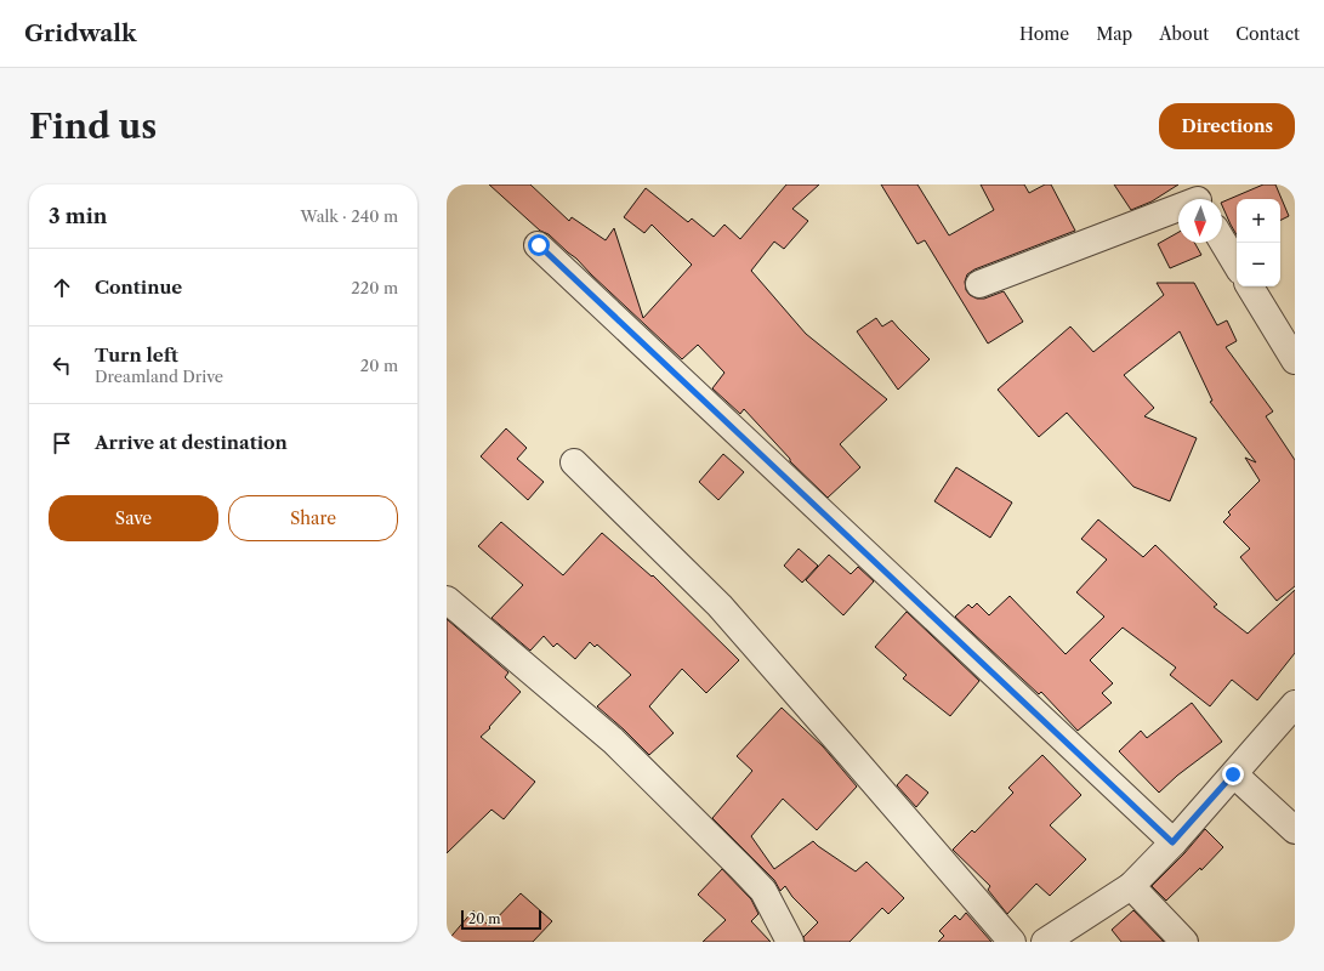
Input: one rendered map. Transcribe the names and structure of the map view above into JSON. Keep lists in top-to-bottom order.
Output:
{
  "scale_bar": "20 m",
  "north": "bottom",
  "page": {
    "header": "Gridwalk",
    "nav": [
      "Home",
      "Map",
      "About",
      "Contact"
    ],
    "buttons": [
      "Directions",
      ["Save", "Share"]
    ],
    "title": "Find us",
    "heading": ["3 min", "Walk · 240 m"],
    "map_buttons": ["+", "−"],
    "list": [
      ["Continue", "220 m"],
      ["Turn left", "Dreamland Drive", "20 m"],
      "Arrive at destination"
    ],
    "scale": "20 m"
  }
}
